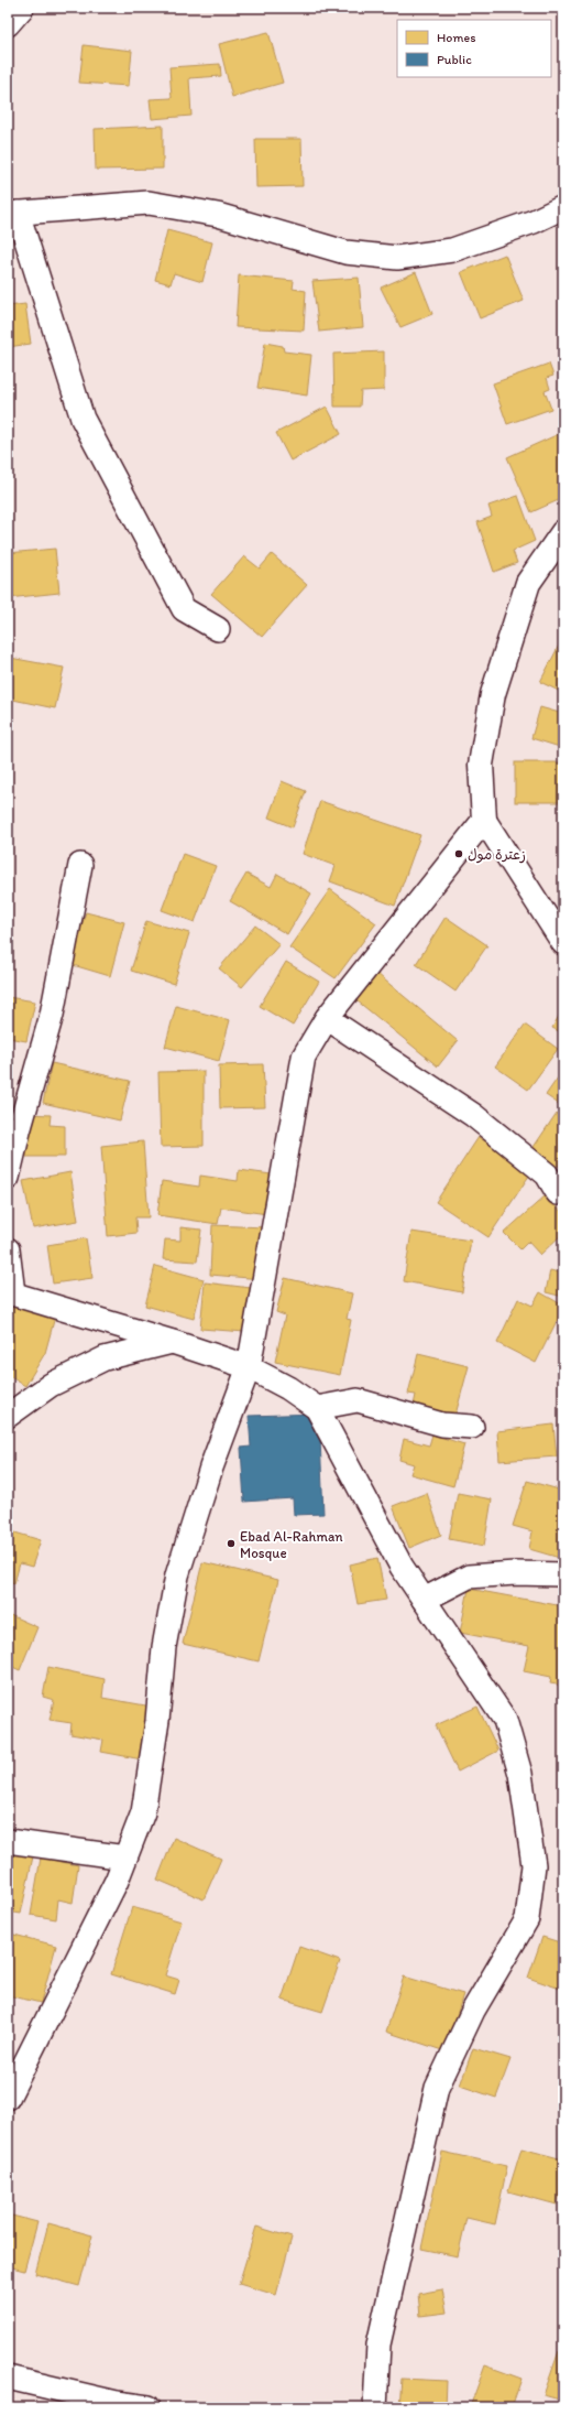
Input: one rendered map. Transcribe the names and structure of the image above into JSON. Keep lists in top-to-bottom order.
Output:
{
  "places": ["زعترة مول", "Ebad Al-Rahman Mosque"],
  "legend": ["Homes", "Public"]
}
